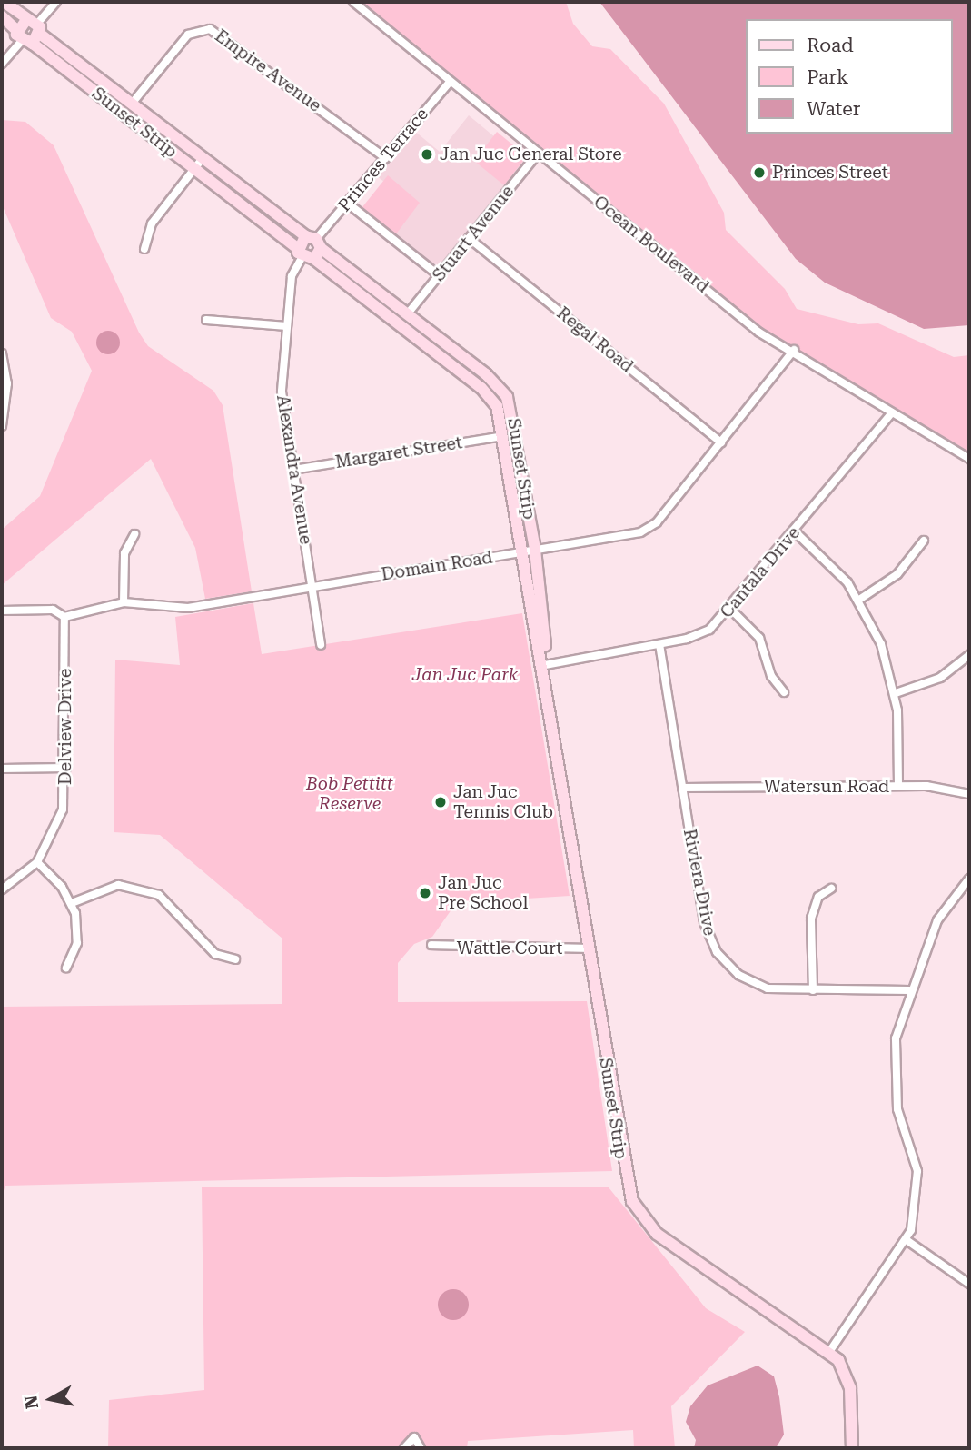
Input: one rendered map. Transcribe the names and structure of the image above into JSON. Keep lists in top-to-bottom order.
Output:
{
  "streets": {
    "street": [
      "Empire Avenue",
      "Sunset Strip",
      "Princes Terrace",
      "Stuart Avenue",
      "Ocean Boulevard",
      "Regal Road",
      "Margaret Street",
      "Alexandra Avenue",
      "Domain Road",
      "Cantala Drive",
      "Delview Drive",
      "Watersun Road",
      "Riviera Drive",
      "Wattle Court"
    ]
  },
  "crossings": [
    ["Empire Avenue", "Sunset Strip"],
    ["Empire Avenue", "Princes Terrace"],
    ["Sunset Strip", "Princes Terrace"],
    ["Sunset Strip", "Stuart Avenue"],
    ["Sunset Strip", "Margaret Street"],
    ["Sunset Strip", "Alexandra Avenue"],
    ["Sunset Strip", "Domain Road"],
    ["Sunset Strip", "Cantala Drive"],
    ["Sunset Strip", "Wattle Court"],
    ["Princes Terrace", "Ocean Boulevard"],
    ["Stuart Avenue", "Ocean Boulevard"],
    ["Stuart Avenue", "Regal Road"],
    ["Ocean Boulevard", "Domain Road"],
    ["Ocean Boulevard", "Cantala Drive"],
    ["Regal Road", "Domain Road"],
    ["Margaret Street", "Alexandra Avenue"],
    ["Alexandra Avenue", "Domain Road"],
    ["Domain Road", "Delview Drive"],
    ["Cantala Drive", "Riviera Drive"],
    ["Watersun Road", "Riviera Drive"]
  ],
  "parks": ["Jan Juc Park", "Bob Pettitt Reserve"],
  "places": [
    "Jan Juc General Store",
    "Princes Street",
    "Jan Juc Tennis Club",
    "Jan Juc Pre School"
  ],
  "legend": ["Road", "Park", "Water"],
  "north": "left"
}
